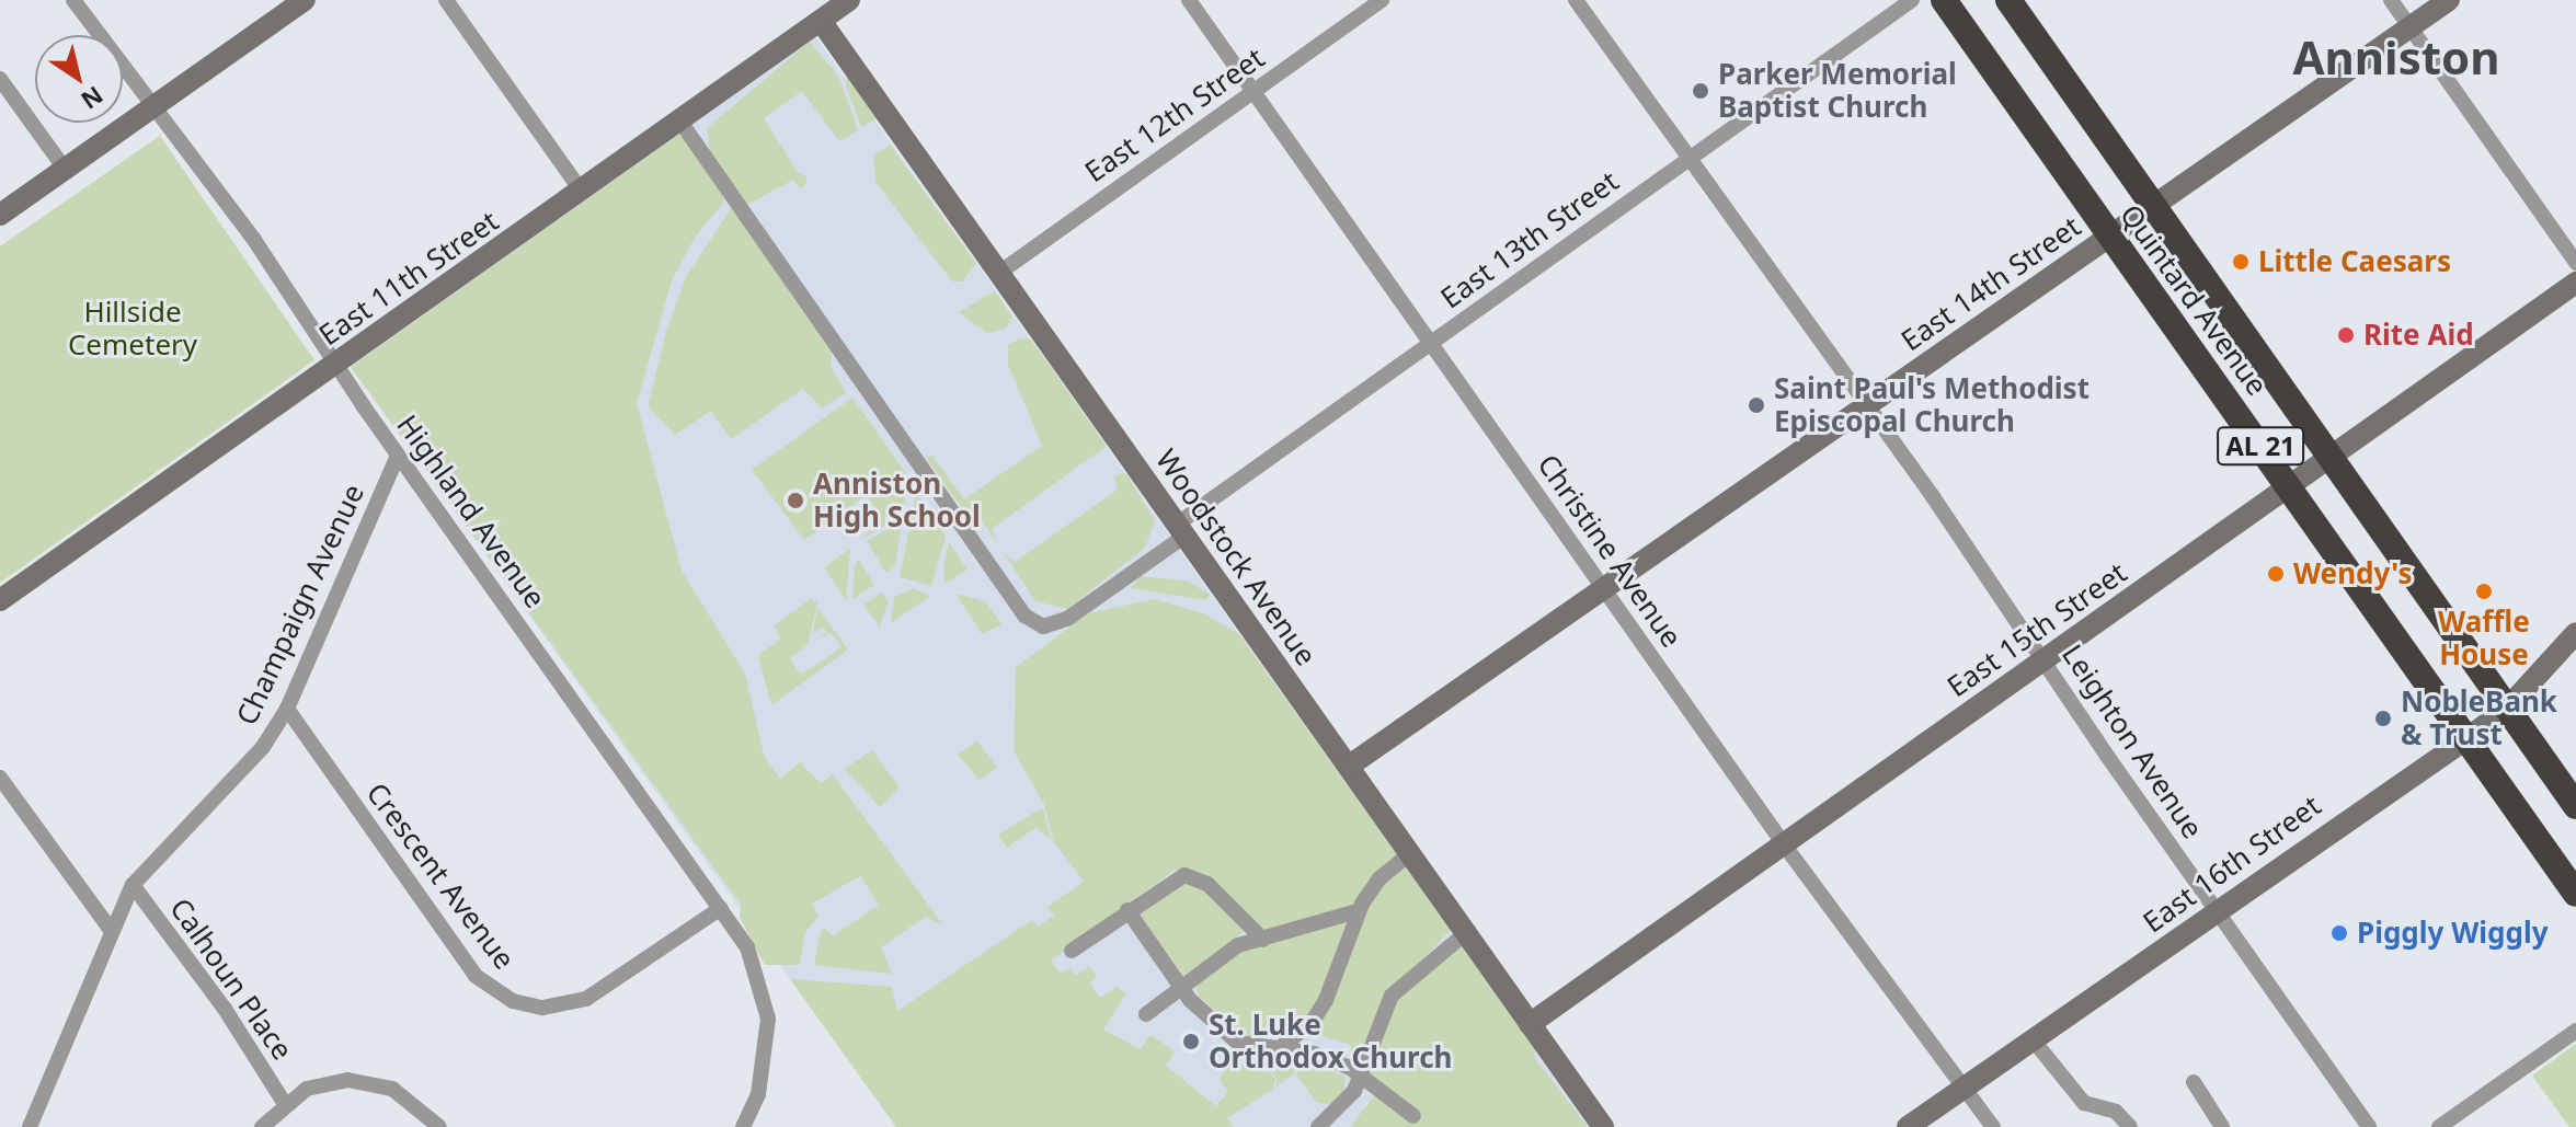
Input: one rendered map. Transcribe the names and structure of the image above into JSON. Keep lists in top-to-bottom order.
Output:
{
  "streets": {
    "highway": ["Quintard Avenue", "AL 21"],
    "street": [
      "East 12th Street",
      "East 13th Street",
      "East 11th Street",
      "East 14th Street",
      "Highland Avenue",
      "Christine Avenue",
      "Woodstock Avenue",
      "Champaign Avenue",
      "East 15th Street",
      "Leighton Avenue",
      "East 16th Street",
      "Crescent Avenue",
      "Calhoun Place"
    ]
  },
  "crossings": [
    ["East 12th Street", "Christine Avenue"],
    ["East 12th Street", "Woodstock Avenue"],
    ["East 13th Street", "East 11th Street"],
    ["East 13th Street", "Christine Avenue"],
    ["East 13th Street", "Woodstock Avenue"],
    ["East 13th Street", "Leighton Avenue"],
    ["East 11th Street", "Highland Avenue"],
    ["East 11th Street", "Woodstock Avenue"],
    ["East 14th Street", "Quintard Avenue"],
    ["East 14th Street", "Christine Avenue"],
    ["East 14th Street", "Woodstock Avenue"],
    ["East 14th Street", "Leighton Avenue"],
    ["Quintard Avenue", "East 15th Street"],
    ["Quintard Avenue", "East 16th Street"],
    ["Highland Avenue", "Champaign Avenue"],
    ["Highland Avenue", "Crescent Avenue"],
    ["Christine Avenue", "East 15th Street"],
    ["Christine Avenue", "East 16th Street"],
    ["Woodstock Avenue", "East 15th Street"],
    ["Champaign Avenue", "Crescent Avenue"],
    ["Champaign Avenue", "Calhoun Place"],
    ["East 15th Street", "Leighton Avenue"],
    ["Leighton Avenue", "East 16th Street"]
  ],
  "districts": ["Anniston"],
  "parks": ["Hillside Cemetery"],
  "places": [
    "Parker Memorial Baptist Church",
    "Little Caesars",
    "Rite Aid",
    "Saint Paul's Methodist Episcopal Church",
    "Anniston High School",
    "Wendy's",
    "Waffle House",
    "NobleBank & Trust",
    "Piggly Wiggly",
    "St. Luke Orthodox Church"
  ],
  "north": "bottom right"
}
